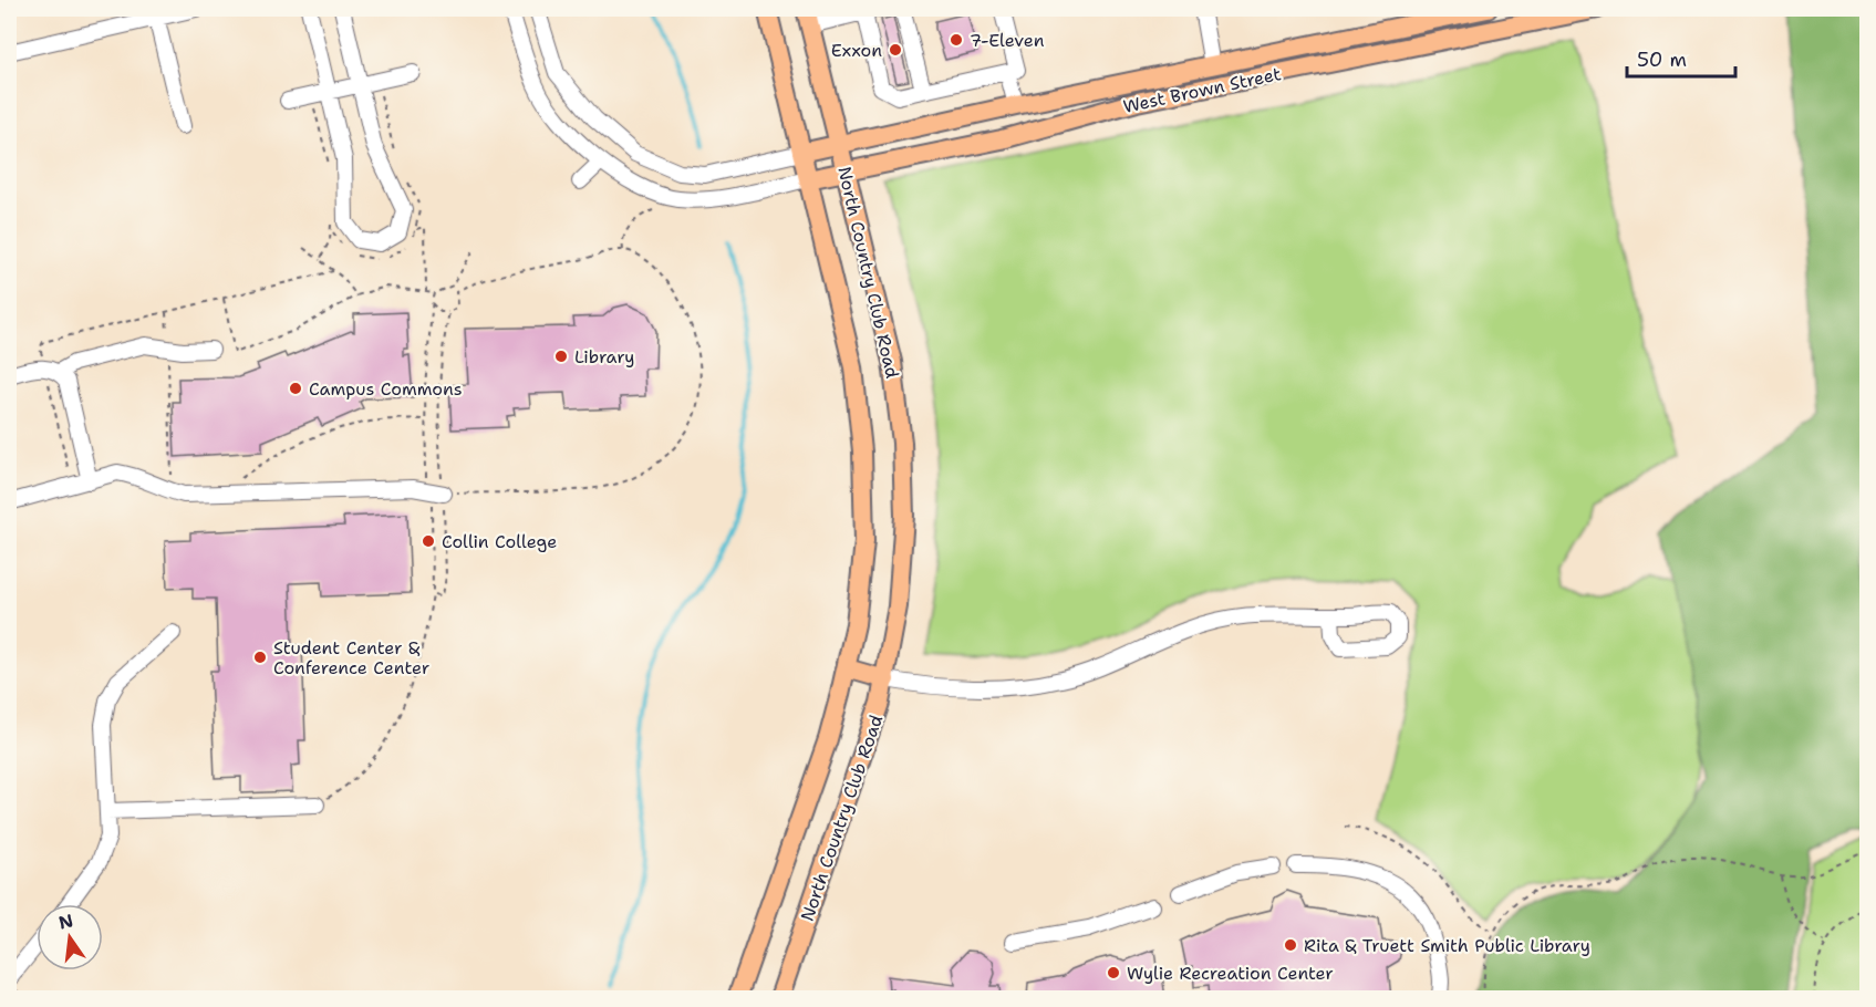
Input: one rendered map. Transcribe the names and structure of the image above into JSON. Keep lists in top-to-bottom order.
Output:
{
  "streets": {
    "main road": ["West Brown Street", "North Country Club Road"]
  },
  "crossings": [
    ["West Brown Street", "North Country Club Road"]
  ],
  "places": [
    "7-Eleven",
    "Exxon",
    "Library",
    "Campus Commons",
    "Collin College",
    "Student Center & Conference Center",
    "Rita & Truett Smith Public Library",
    "Wylie Recreation Center"
  ],
  "scale_bar": "50 m",
  "north": "top"
}
